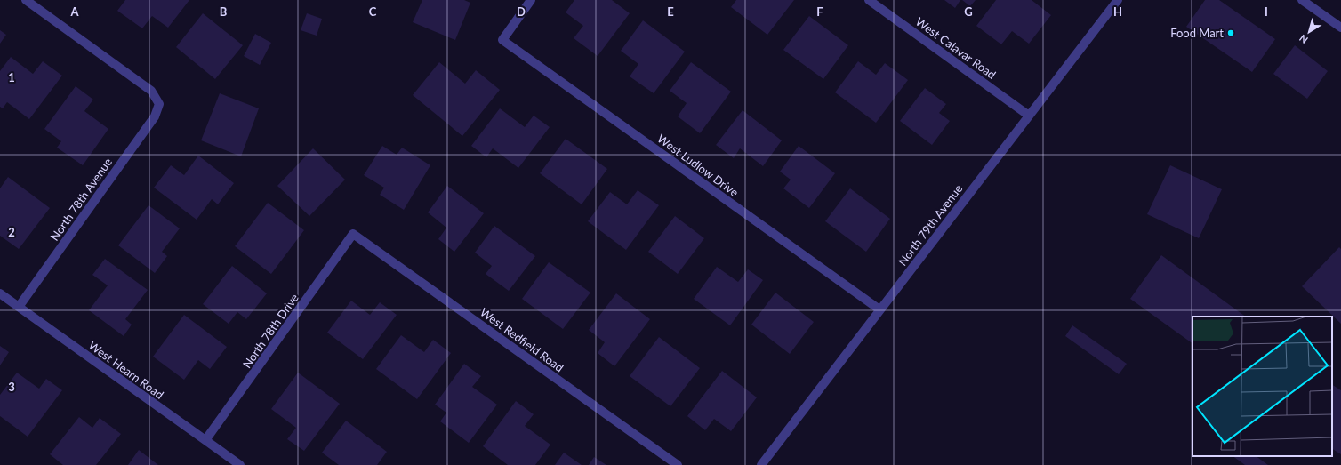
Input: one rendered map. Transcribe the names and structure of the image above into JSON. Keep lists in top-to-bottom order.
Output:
{
  "streets": {
    "street": [
      "West Calavar Road",
      "West Ludlow Drive",
      "North 78th Avenue",
      "North 79th Avenue",
      "North 78th Drive",
      "West Redfield Road",
      "West Hearn Road"
    ]
  },
  "crossings": [
    ["West Calavar Road", "North 79th Avenue"],
    ["West Ludlow Drive", "North 79th Avenue"],
    ["North 78th Avenue", "West Hearn Road"],
    ["North 78th Drive", "West Redfield Road"],
    ["North 78th Drive", "West Hearn Road"]
  ],
  "places": ["Food Mart"],
  "north": "bottom left",
  "grid": {
    "columns": [
      "A",
      "B",
      "C",
      "D",
      "E",
      "F",
      "G",
      "H",
      "I"
    ],
    "rows": ["1", "2", "3"]
  }
}
